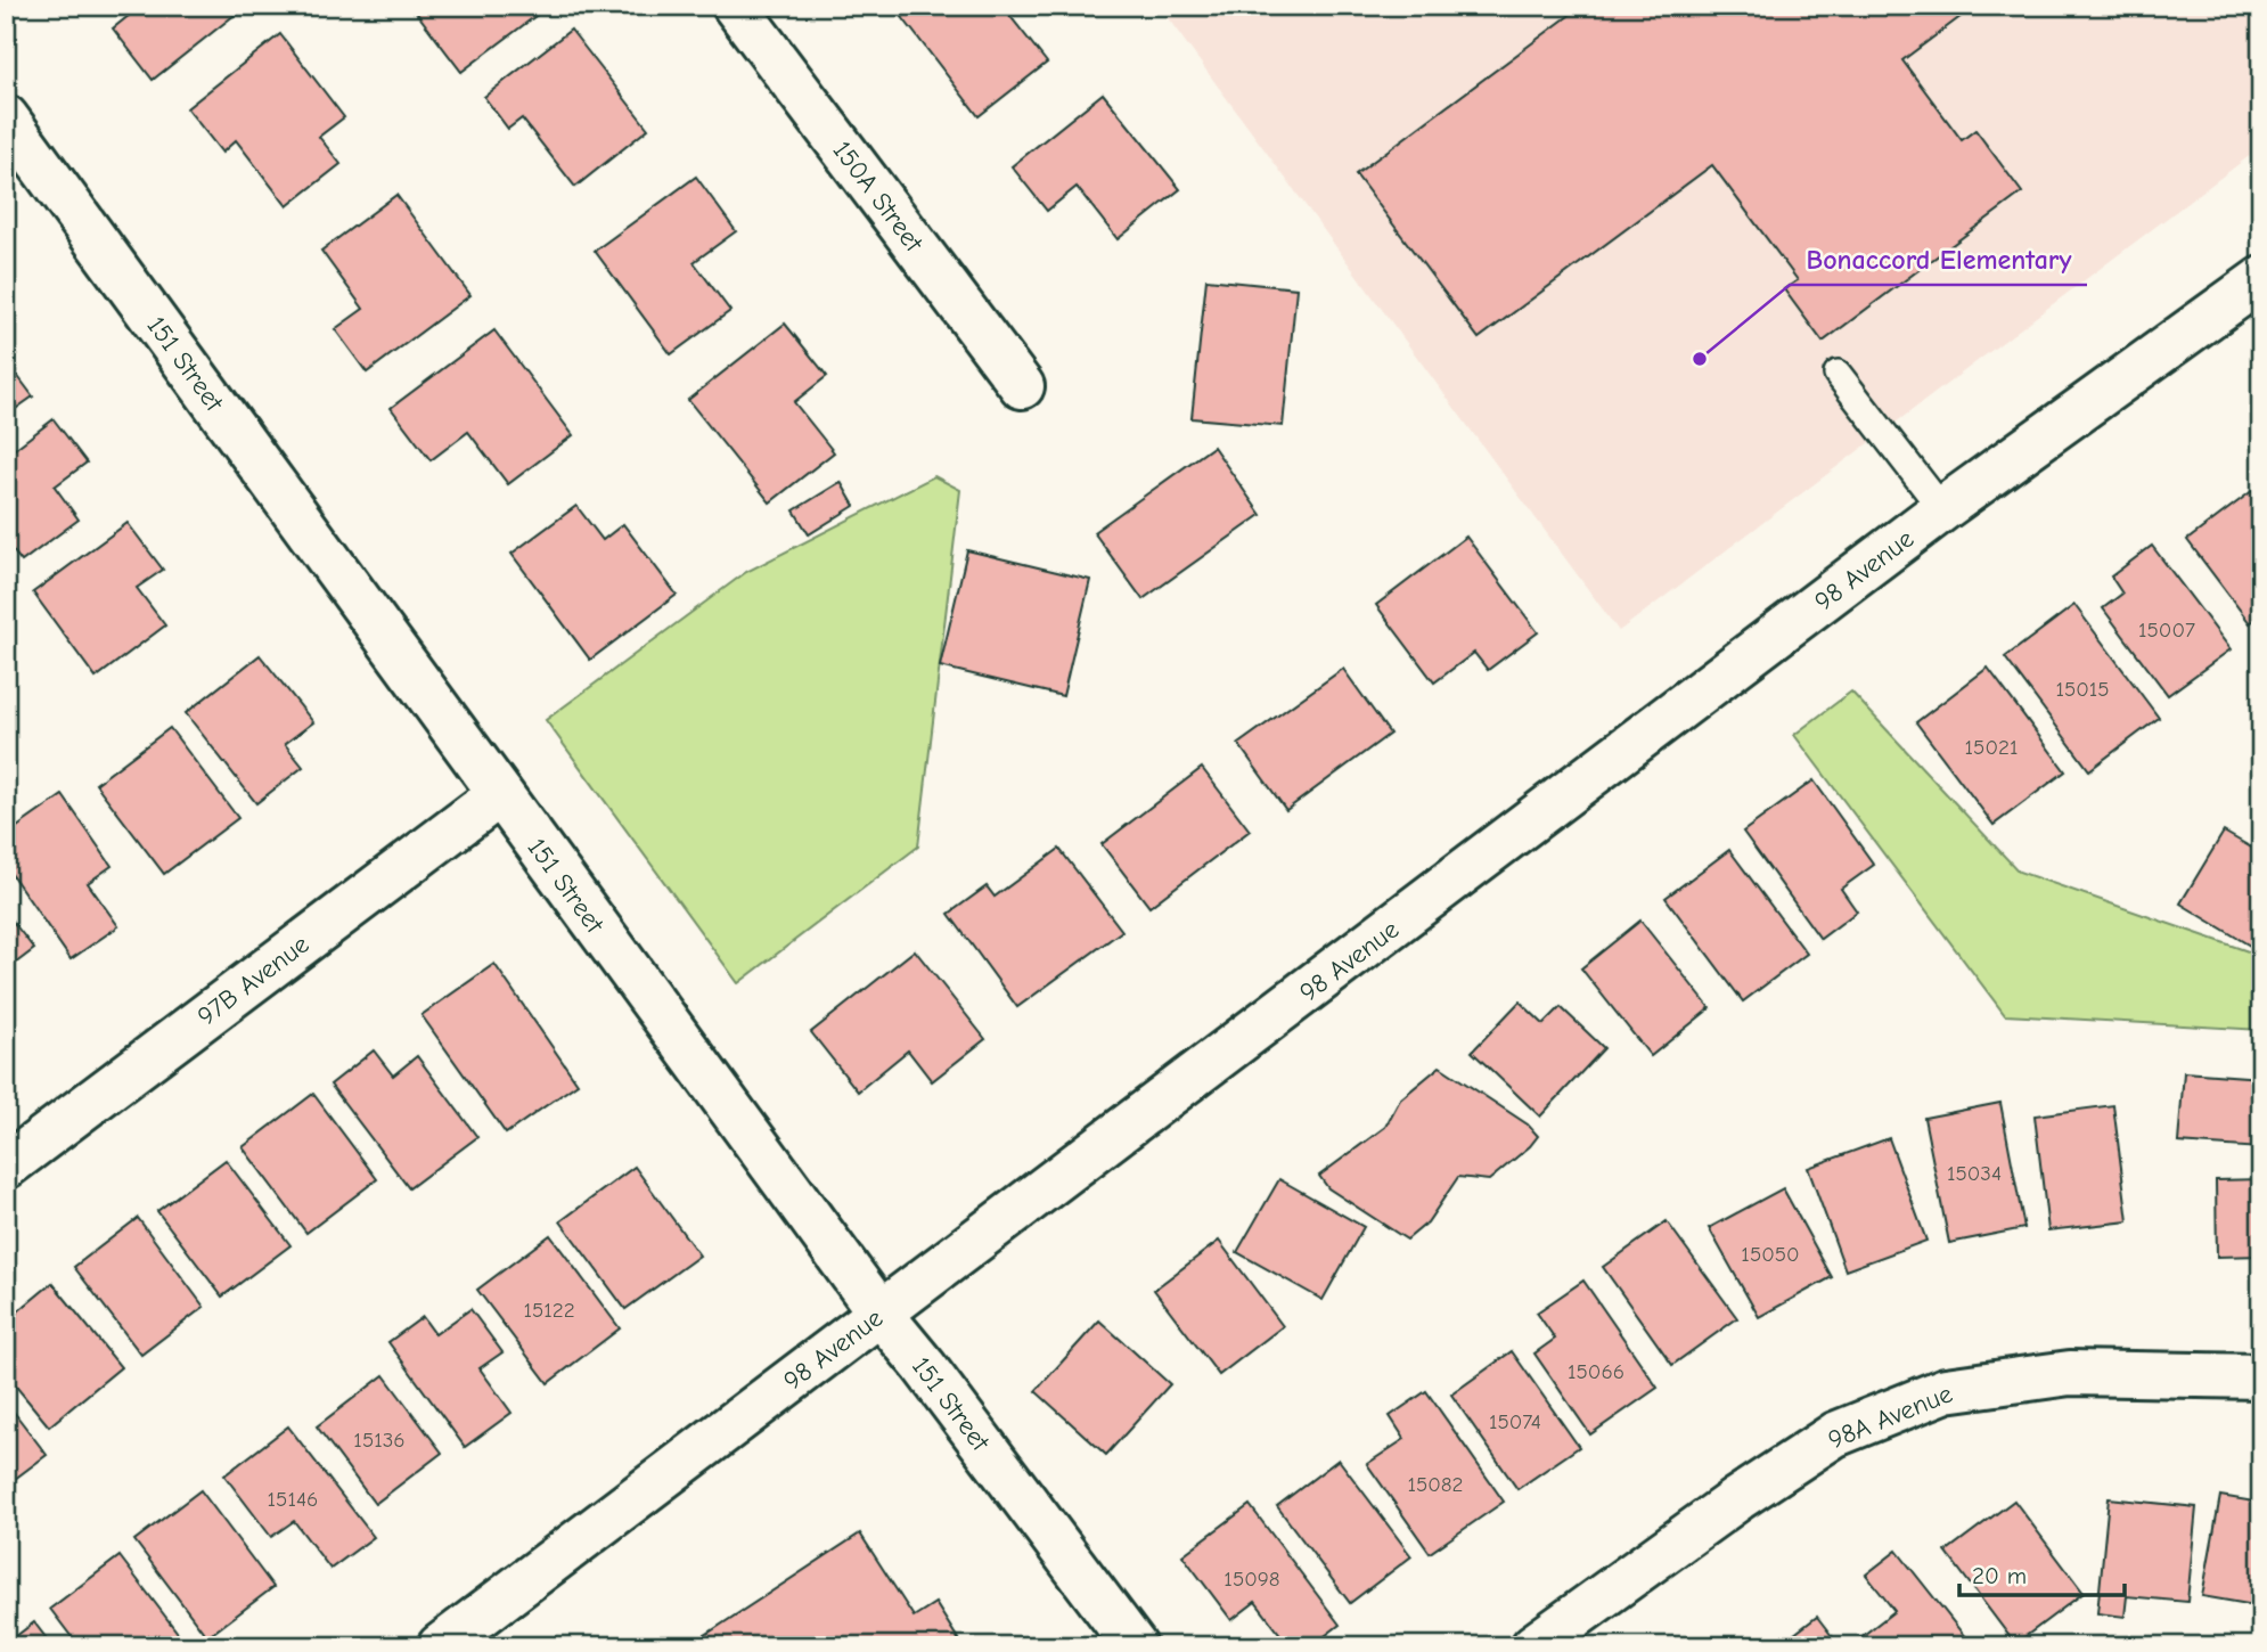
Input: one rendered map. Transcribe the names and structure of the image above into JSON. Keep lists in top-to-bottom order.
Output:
{
  "streets": {
    "street": [
      "150A Street",
      "151 Street",
      "98 Avenue",
      "97B Avenue",
      "98A Avenue"
    ]
  },
  "crossings": [
    ["151 Street", "98 Avenue"],
    ["151 Street", "97B Avenue"]
  ],
  "places": ["Bonaccord Elementary"],
  "house_numbers": [
    "15007",
    "15015",
    "15021",
    "15034",
    "15050",
    "15122",
    "15066",
    "15074",
    "15136",
    "15082",
    "15146",
    "15098"
  ],
  "scale_bar": "20 m"
}
